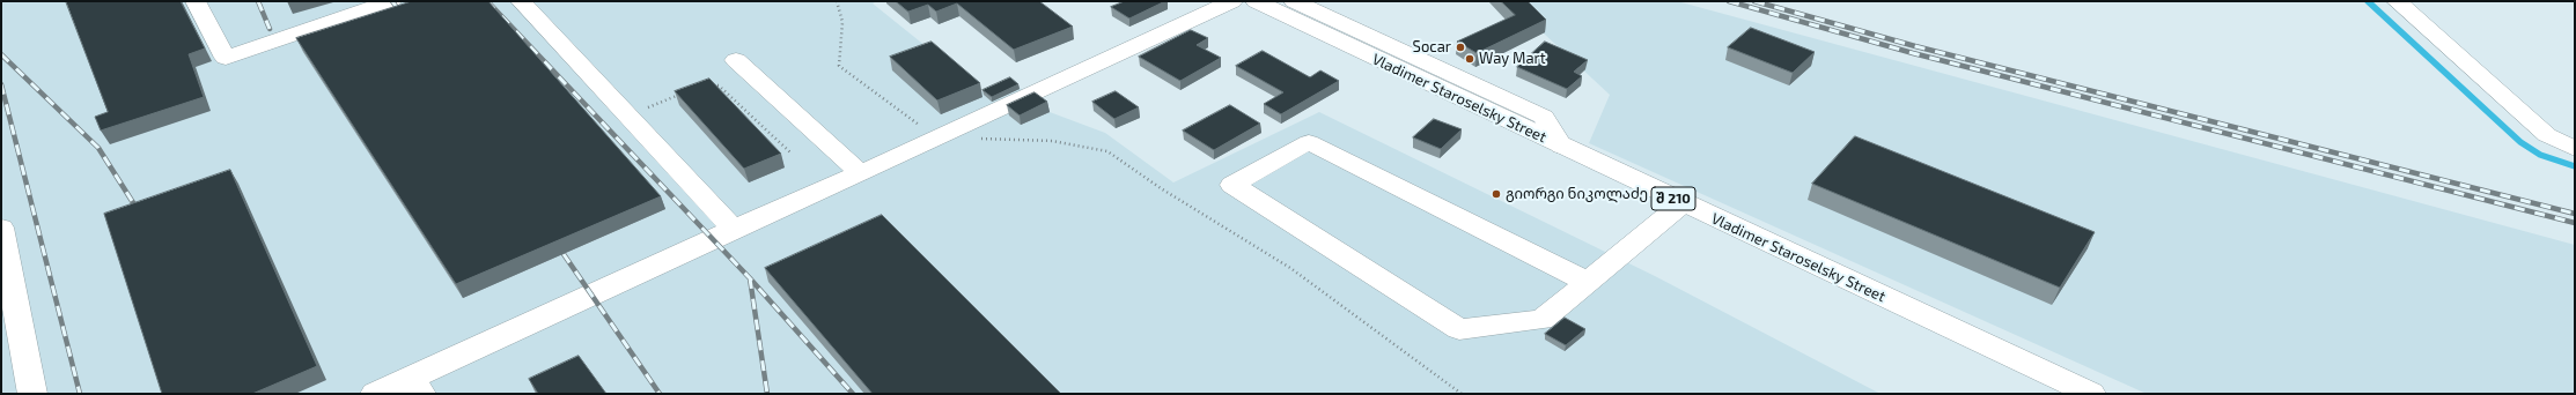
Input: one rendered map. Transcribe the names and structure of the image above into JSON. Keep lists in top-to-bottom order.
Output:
{
  "streets": {
    "main road": ["Vladimer Staroselsky Street", "შ 210"]
  },
  "places": ["Socar", "Way Mart", "გიორგი ნიკოლაძე"]
}
